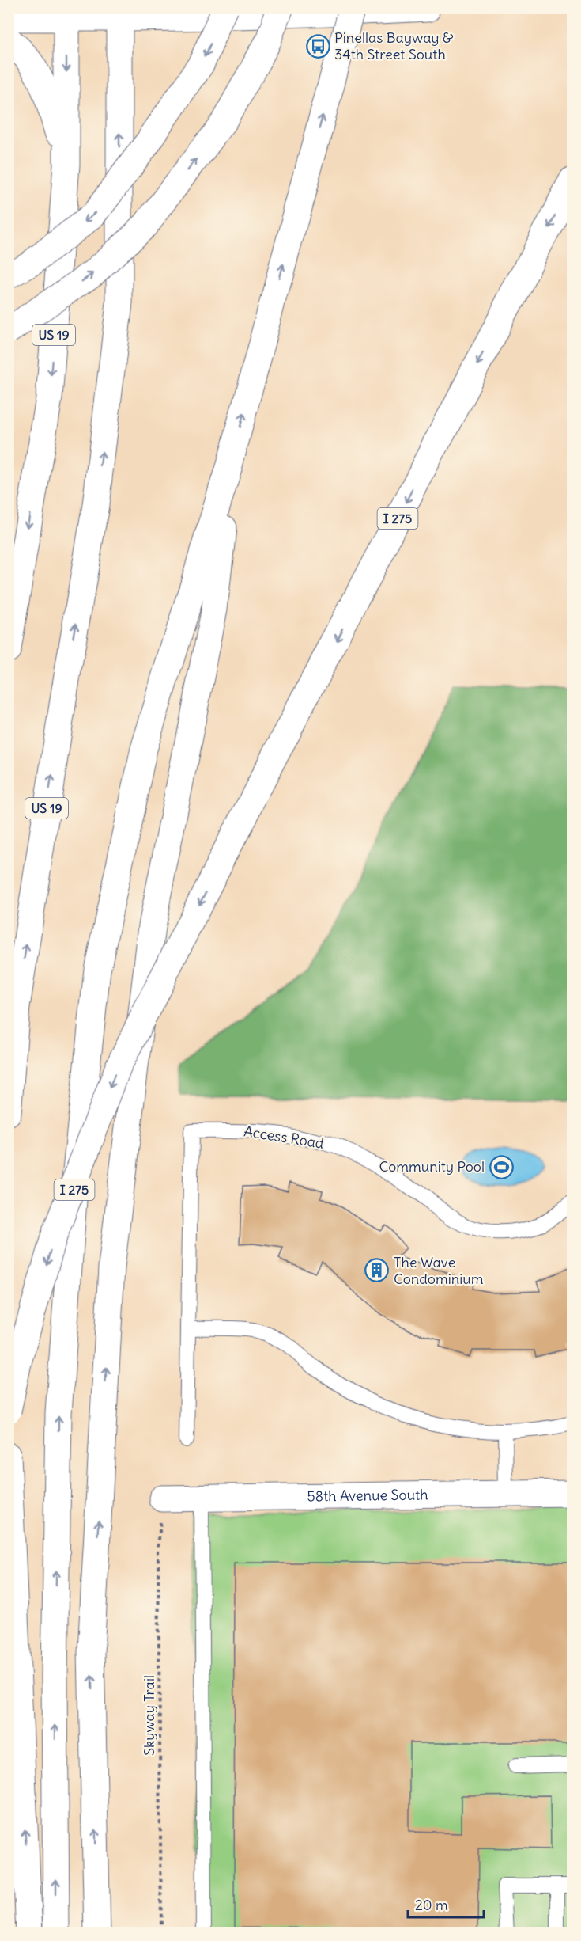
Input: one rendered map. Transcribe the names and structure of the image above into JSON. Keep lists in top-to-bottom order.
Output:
{
  "streets": {
    "main road": ["US 19", "I 275", "58th Avenue South"],
    "lane": ["Access Road"],
    "path": ["Skyway Trail"]
  },
  "crossings": [
    ["58th Avenue South", "Skyway Trail"]
  ],
  "places": {
    "bus stop": ["Pinellas Bayway & 34th Street South"],
    "sports": ["Community Pool"],
    "building": ["The Wave Condominium"]
  },
  "scale_bar": "20 m"
}
